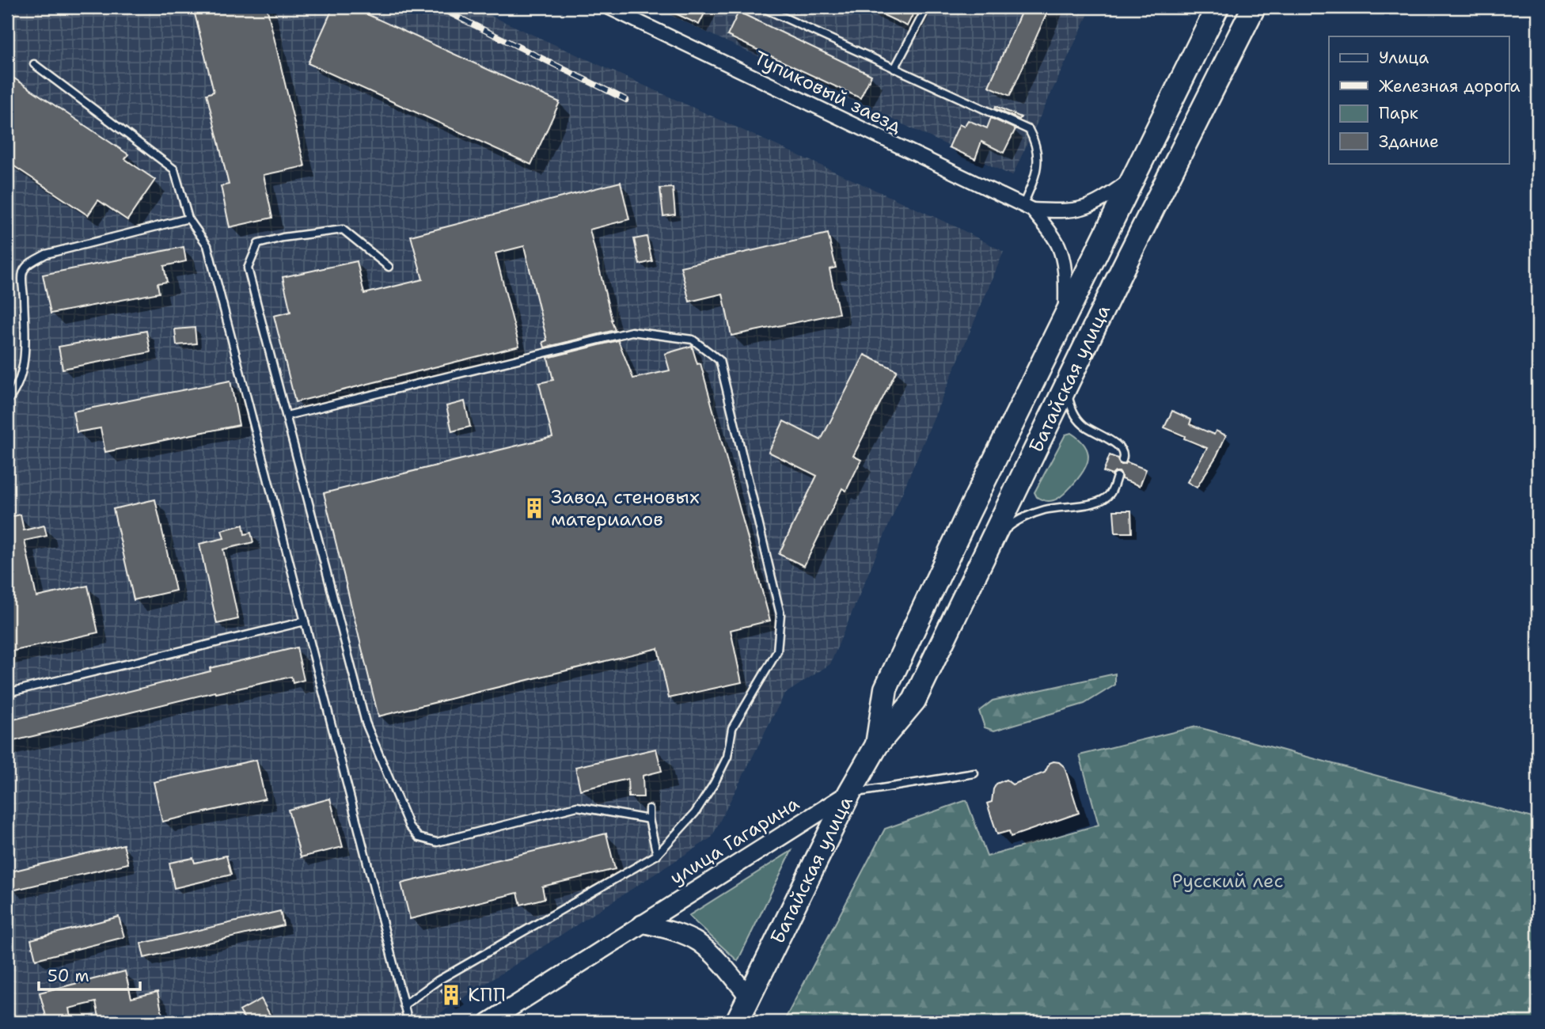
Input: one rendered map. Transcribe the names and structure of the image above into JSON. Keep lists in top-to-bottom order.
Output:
{
  "streets": {
    "highway": ["Батайская улица"],
    "main road": ["улица Гагарина"],
    "street": ["Тупиковый заезд"]
  },
  "crossings": [
    ["Батайская улица", "улица Гагарина"]
  ],
  "parks": ["Русский лес"],
  "places": {
    "building": ["Завод стеновых материалов", "КПП"]
  },
  "legend": [
    "Улица",
    "Железная дорога",
    "Парк",
    "Здание"
  ],
  "scale_bar": "50 m"
}
